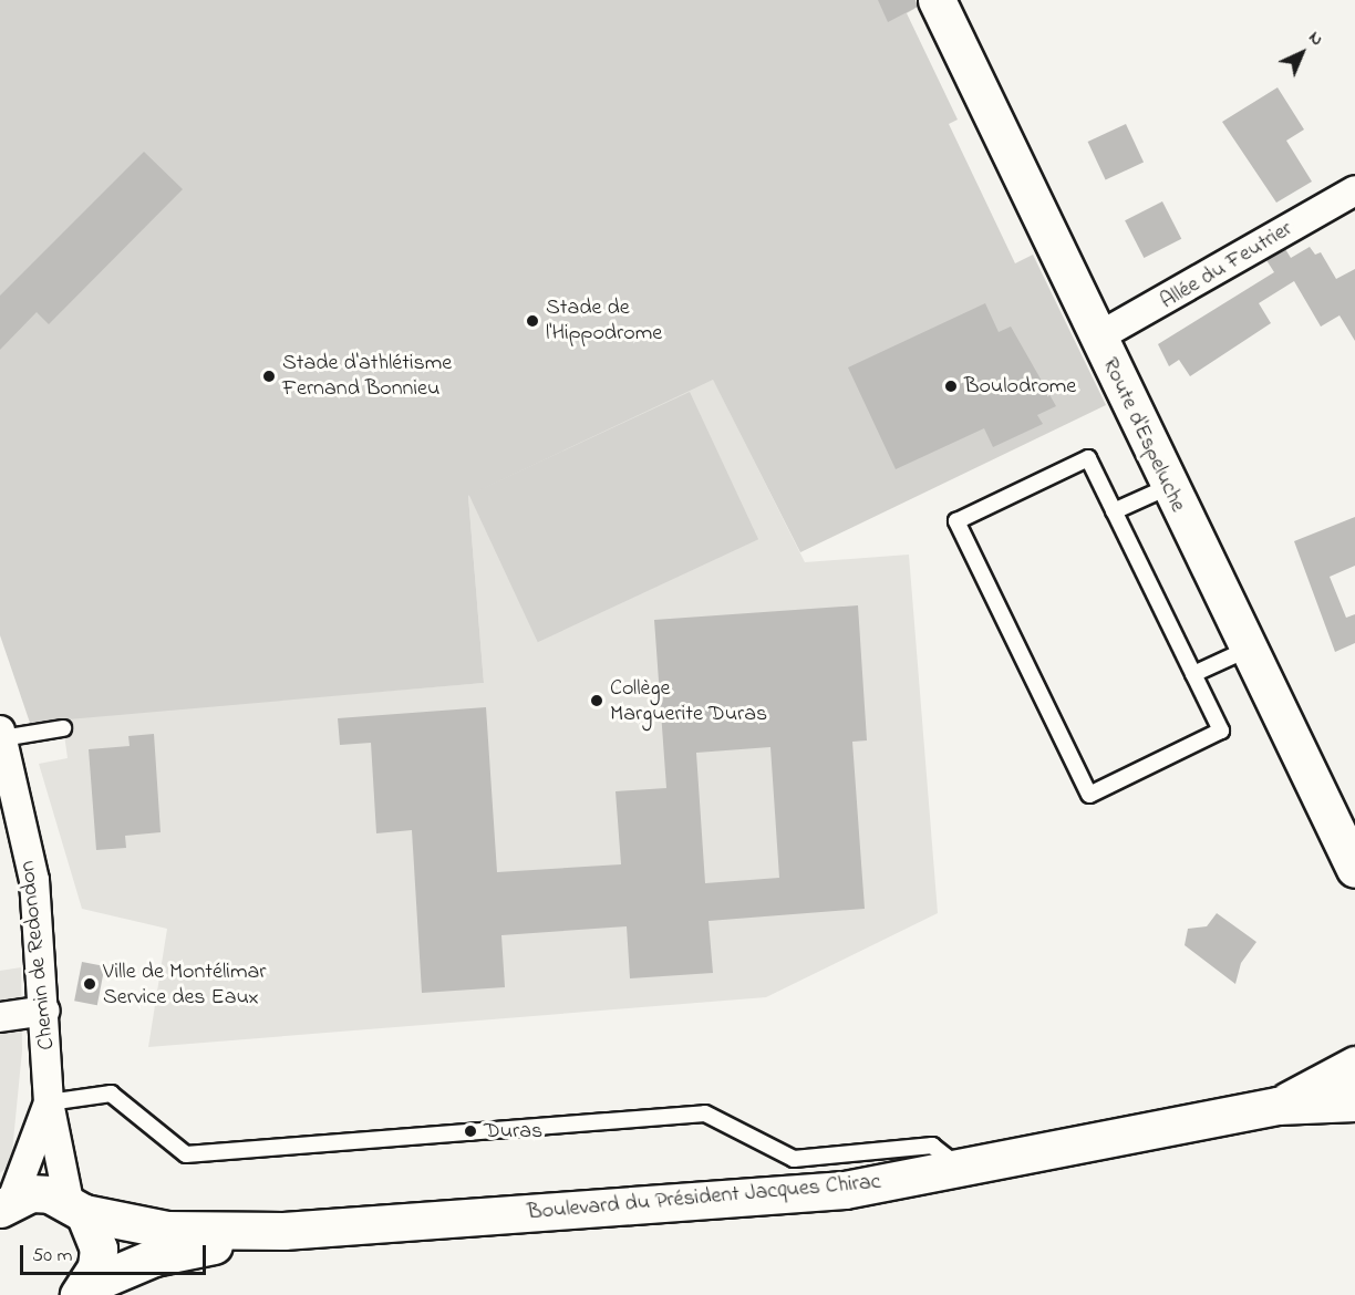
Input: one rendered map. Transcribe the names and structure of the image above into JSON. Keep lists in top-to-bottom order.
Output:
{
  "streets": {
    "main road": ["Route d'Espeluche", "Boulevard du Président Jacques Chirac"],
    "street": ["Allée du Feutrier", "Chemin de Redondon"]
  },
  "crossings": [
    ["Allée du Feutrier", "Route d'Espeluche"],
    ["Chemin de Redondon", "Boulevard du Président Jacques Chirac"]
  ],
  "places": [
    "Stade de l'Hippodrome",
    "Stade d'athlétisme Fernand Bonnieu",
    "Boulodrome",
    "Collège Marguerite Duras",
    "Ville de Montélimar Service des Eaux",
    "Duras"
  ],
  "scale_bar": "50 m",
  "north": "top right"
}
